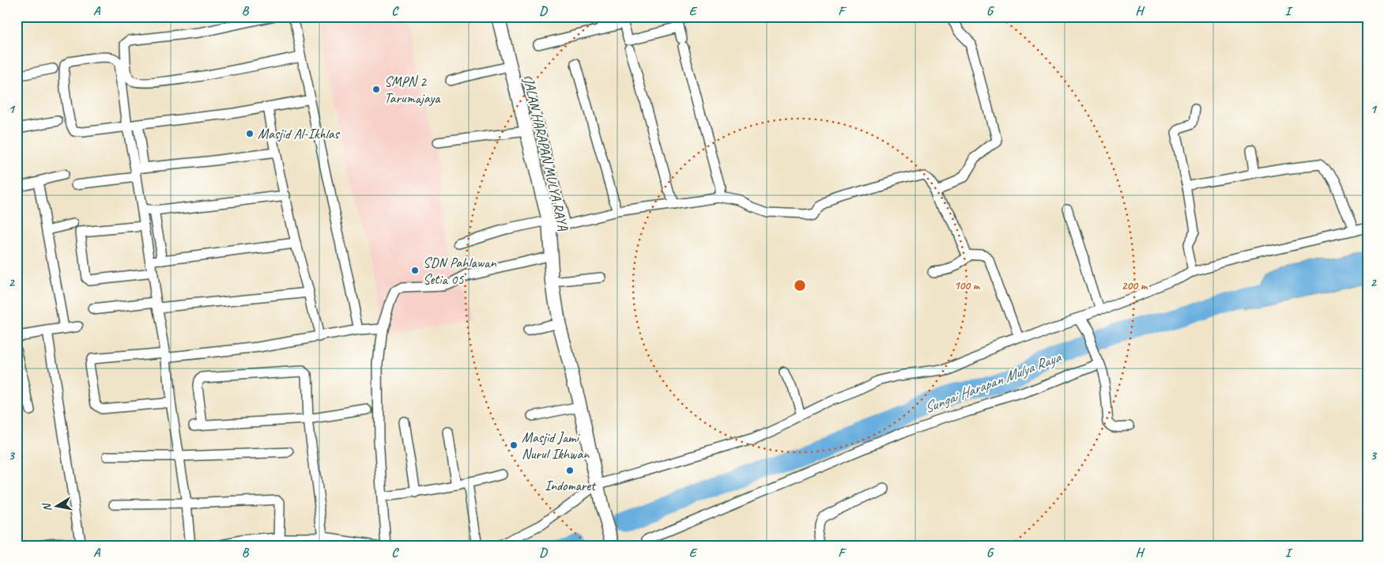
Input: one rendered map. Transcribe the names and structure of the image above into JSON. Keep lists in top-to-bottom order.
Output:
{
  "streets": {
    "street": ["JALAN HARAPAN MULYA RAYA"]
  },
  "water": ["Sungai Harapan Mulya Raya"],
  "places": [
    "SMPN 2 Tarumajaya",
    "Masjid Al-Ikhlas",
    "SDN Pahlawan Setia 05",
    "Masjid Jami Nurul Ikhwan",
    "Indomaret"
  ],
  "north": "left",
  "grid": {
    "columns": [
      "A",
      "B",
      "C",
      "D",
      "E",
      "F",
      "G",
      "H",
      "I"
    ],
    "rows": ["1", "2", "3"]
  },
  "rings": ["100 m", "200 m"]
}
